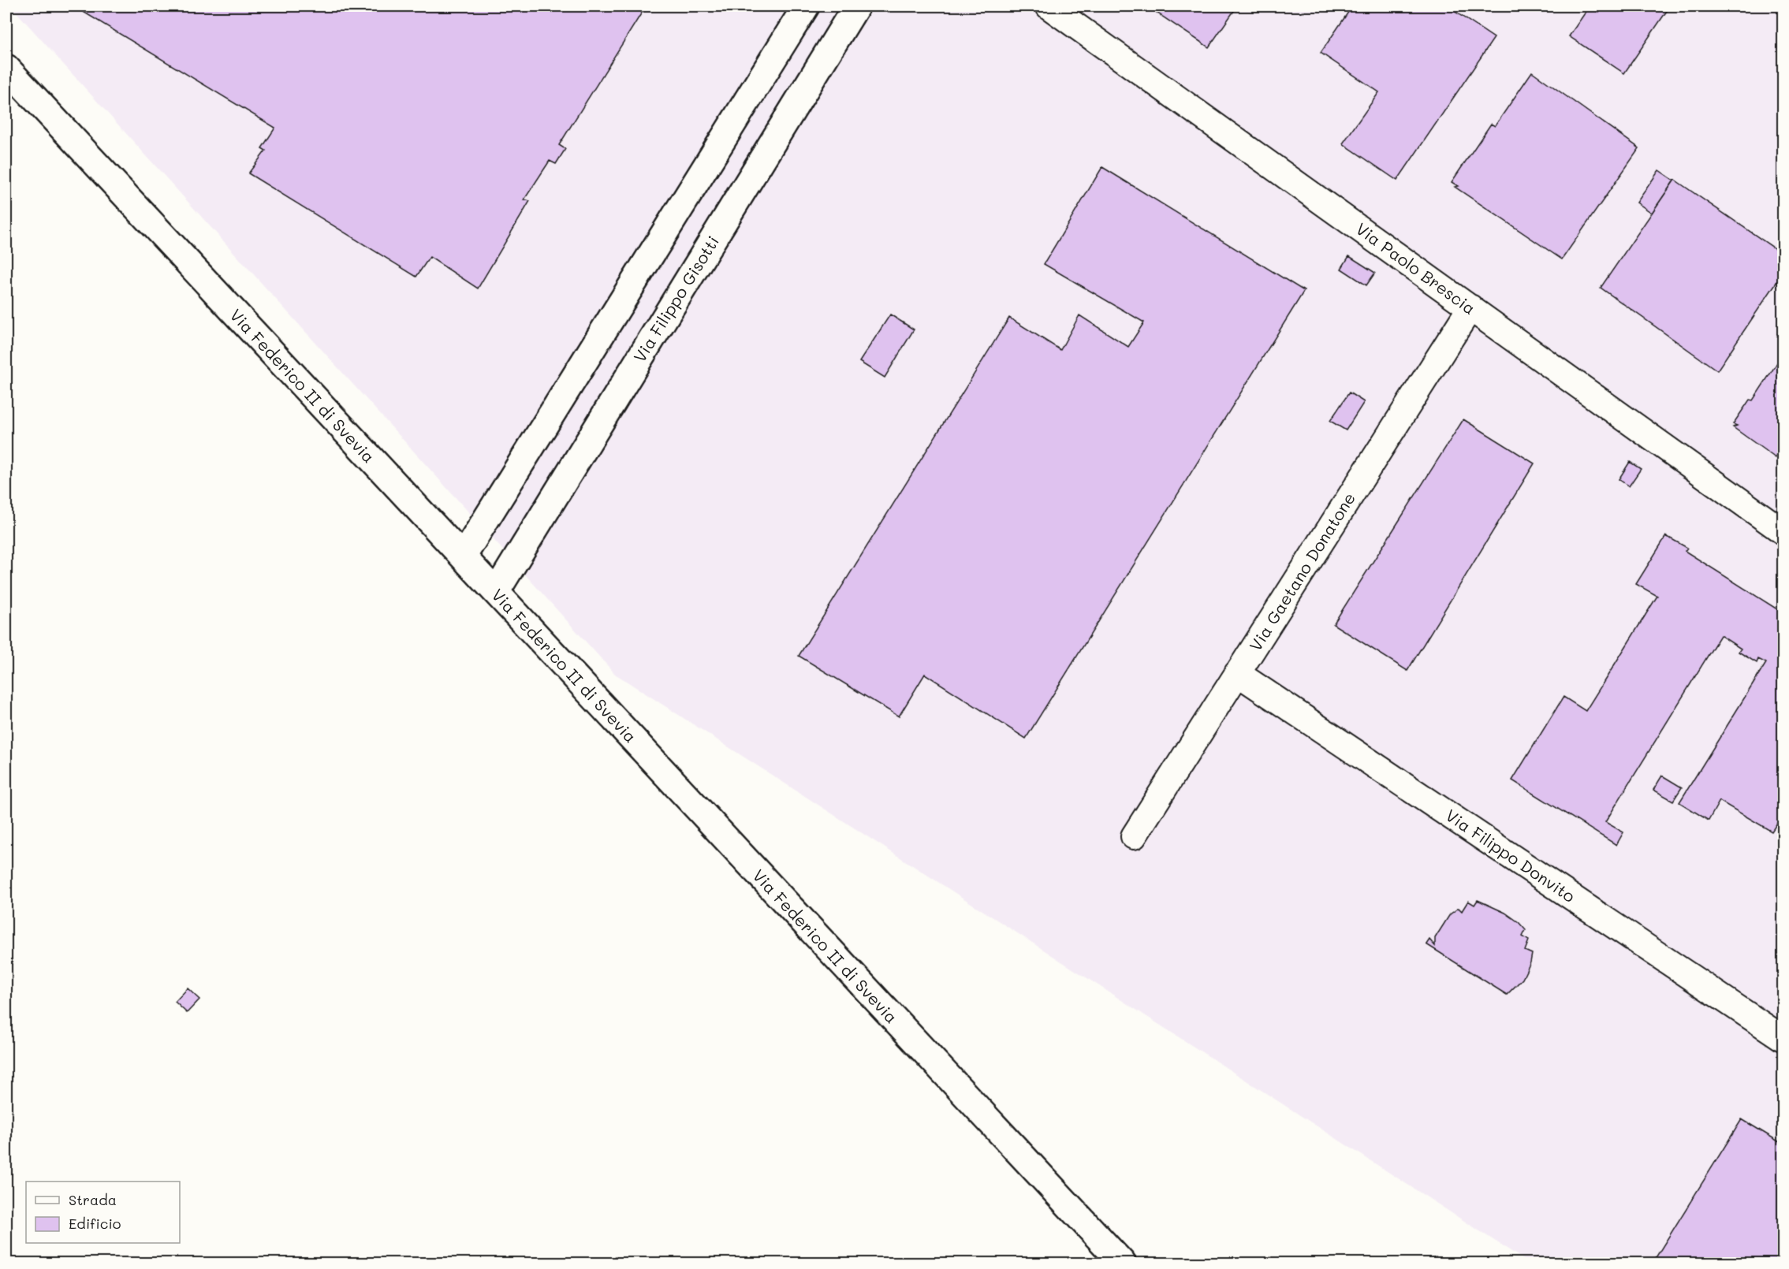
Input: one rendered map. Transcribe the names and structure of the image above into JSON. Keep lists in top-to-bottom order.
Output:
{
  "streets": {
    "main road": ["Via Filippo Gisotti", "Via Federico II di Svevia"],
    "street": ["Via Paolo Brescia", "Via Gaetano Donatone", "Via Filippo Donvito"]
  },
  "crossings": [
    ["Via Paolo Brescia", "Via Gaetano Donatone"],
    ["Via Filippo Gisotti", "Via Federico II di Svevia"],
    ["Via Gaetano Donatone", "Via Filippo Donvito"]
  ],
  "legend": ["Strada", "Edificio"]
}
